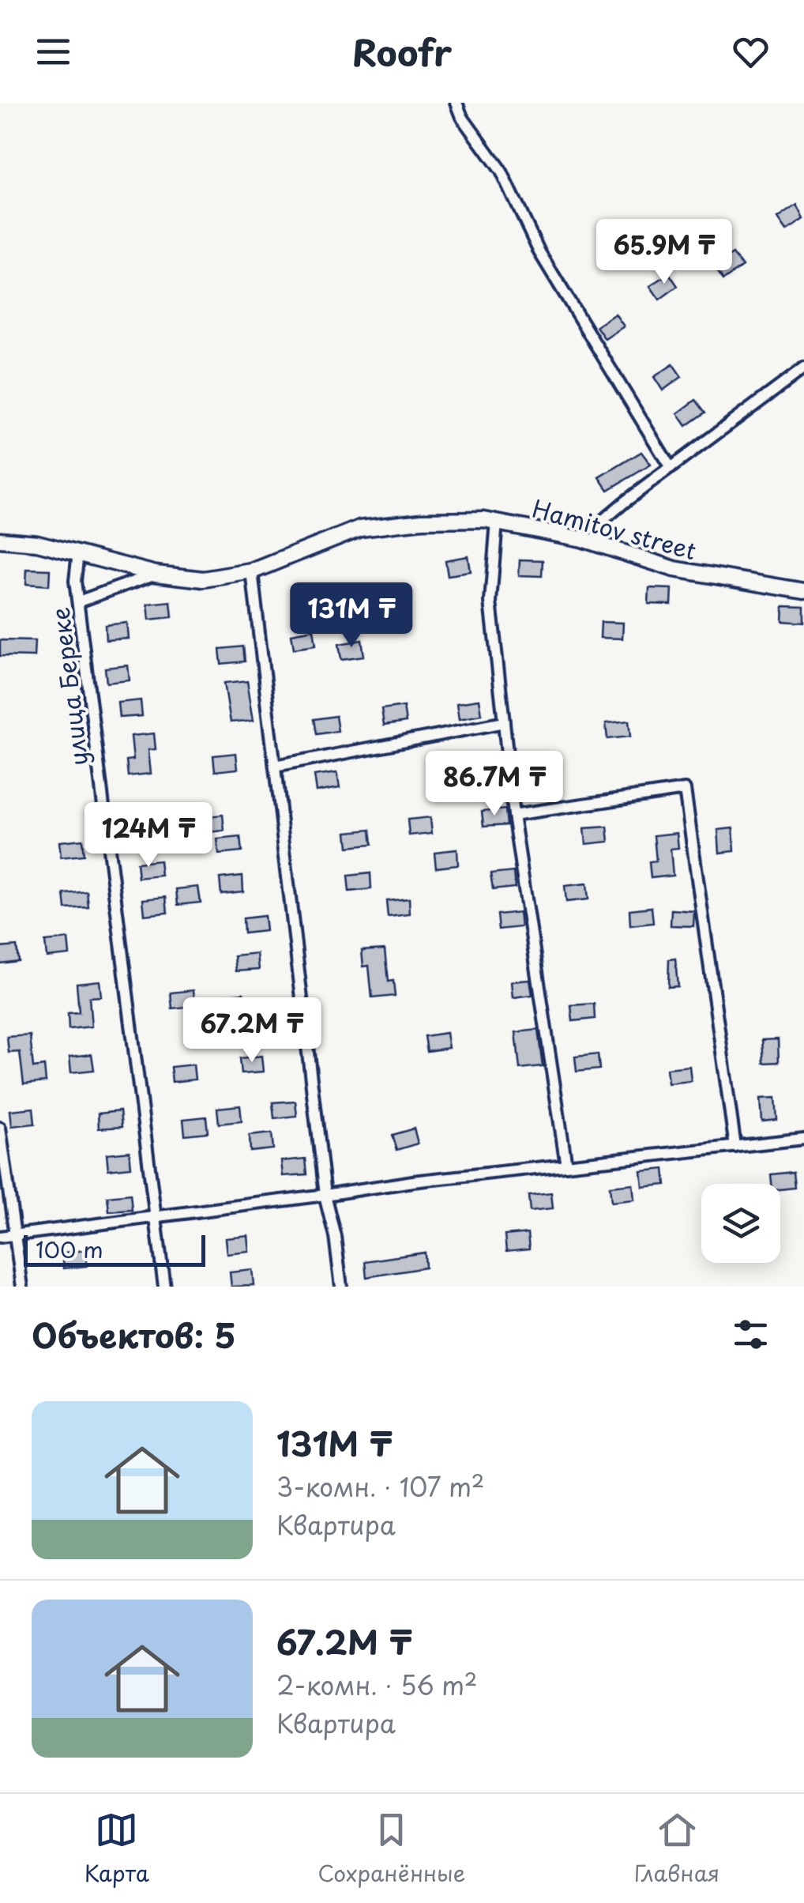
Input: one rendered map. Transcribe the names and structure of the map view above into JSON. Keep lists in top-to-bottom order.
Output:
{
  "streets": {
    "street": ["Hamitov street", "улица Береке"]
  },
  "crossings": [
    ["Hamitov street", "улица Береке"]
  ],
  "scale_bar": "100 m",
  "page": {
    "header": "Roofr",
    "price": [
      "65.9M ₸",
      "131M ₸",
      "86.7M ₸",
      "124M ₸",
      "67.2M ₸"
    ],
    "scale": "100 m",
    "heading": "Объектов: 5",
    "list": [
      {
        "name": "131M ₸",
        "note": "3-комн. · 107 m² · Квартира"
      },
      {
        "name": "67.2M ₸",
        "note": "2-комн. · 56 m² · Квартира"
      }
    ],
    "tabs": ["Карта", "Сохранённые", "Главная"]
  }
}
